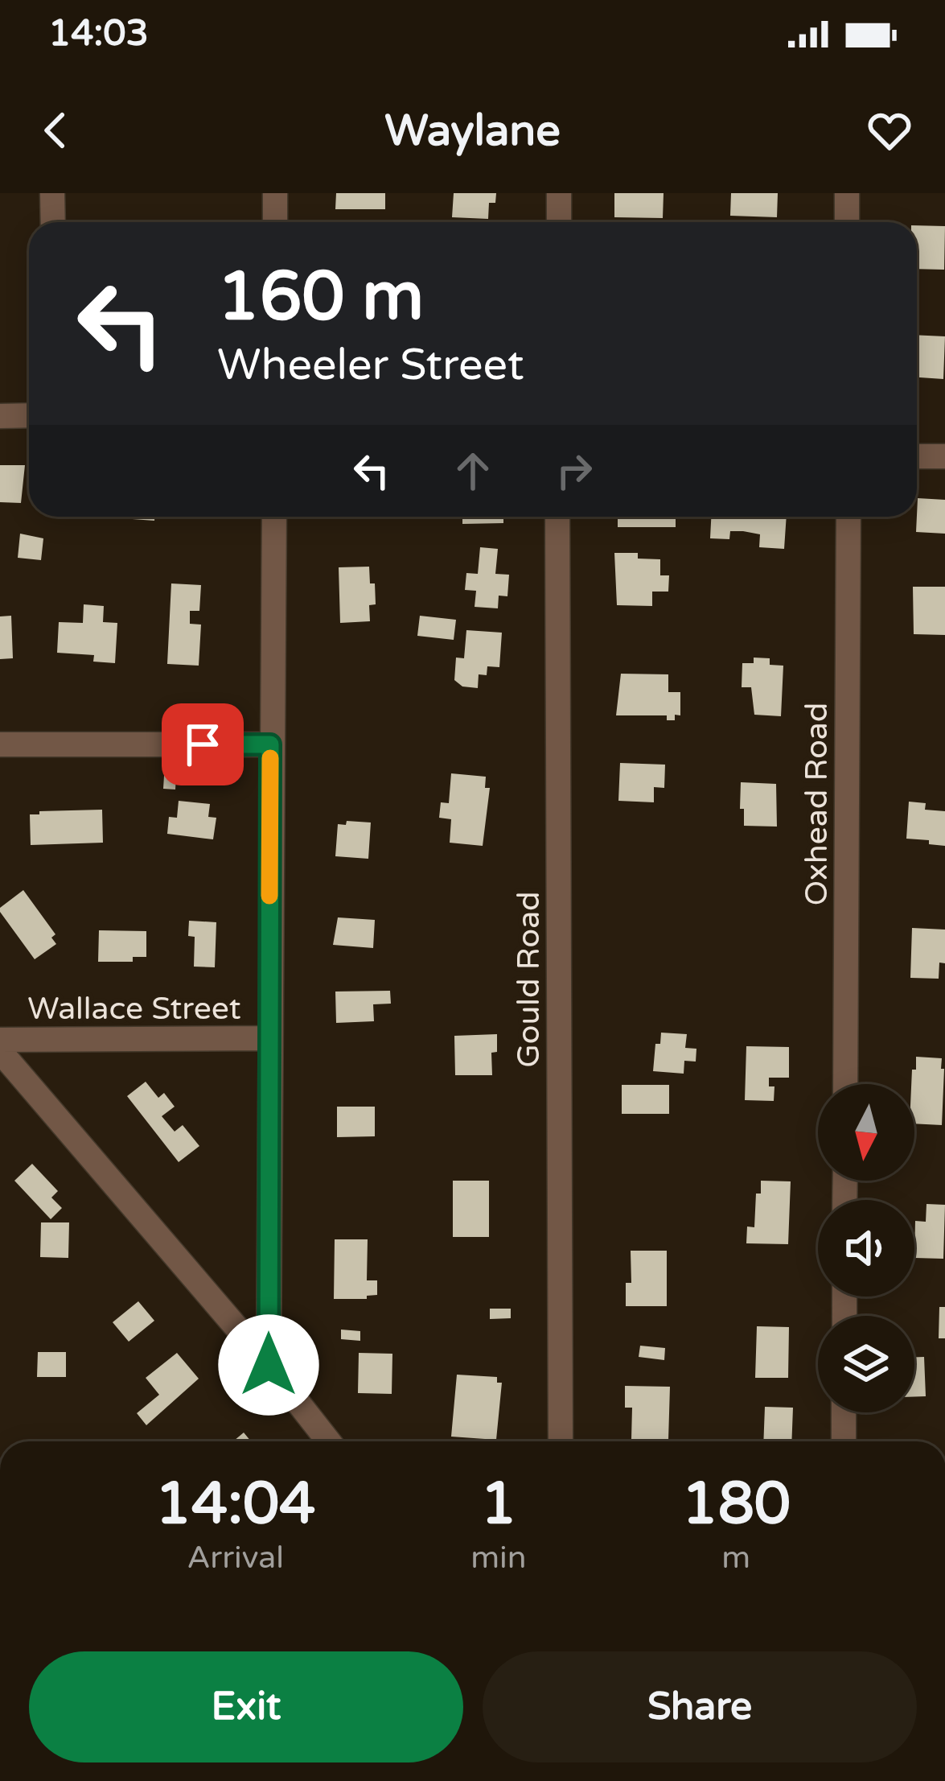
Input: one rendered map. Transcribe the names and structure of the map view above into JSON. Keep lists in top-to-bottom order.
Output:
{
  "streets": {
    "street": ["Oxhead Road", "Gould Road", "Wallace Street"]
  },
  "north": "bottom",
  "page": {
    "status": "14:03",
    "header": "Waylane",
    "turn": ["160 m", "Wheeler Street"],
    "eta": [
      "14:04",
      "Arrival",
      "1",
      "min",
      "180",
      "m"
    ],
    "buttons": ["Exit", "Share"]
  }
}
